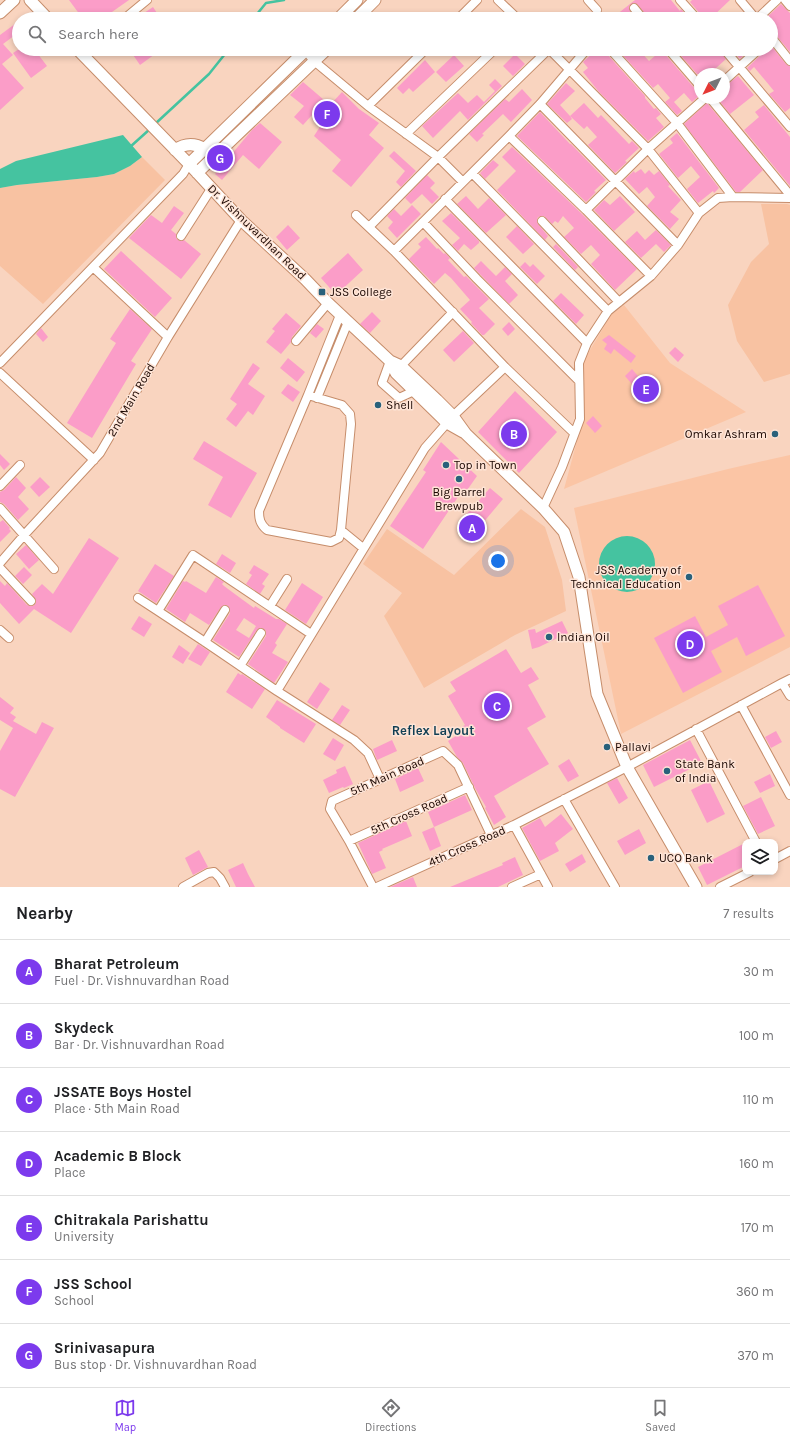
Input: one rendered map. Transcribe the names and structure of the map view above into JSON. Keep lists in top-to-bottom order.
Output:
{
  "streets": {
    "main road": ["Dr. Vishnuvardhan Road"],
    "street": [
      "2nd Main Road",
      "5th Main Road",
      "5th Cross Road",
      "4th Cross Road"
    ]
  },
  "crossings": [
    ["Dr. Vishnuvardhan Road", "2nd Main Road"],
    ["5th Main Road", "5th Cross Road"],
    ["5th Main Road", "4th Cross Road"]
  ],
  "districts": ["Reflex Layout"],
  "places": {
    "transit": ["JSS College"],
    "other": [
      "Shell",
      "Omkar Ashram",
      "Top in Town",
      "Big Barrel Brewpub",
      "JSS Academy of Technical Education",
      "Indian Oil",
      "Pallavi",
      "State Bank of India",
      "UCO Bank"
    ]
  },
  "north": "bottom left",
  "page": {
    "search": "Search here",
    "pins": [
      "F",
      "G",
      "E",
      "B",
      "A",
      "D",
      "C"
    ],
    "heading": ["Nearby", "7 results"],
    "list": [
      {
        "mark": "A",
        "name": "Bharat Petroleum",
        "note": "Fuel · Dr. Vishnuvardhan Road",
        "value": "30 m"
      },
      {
        "mark": "B",
        "name": "Skydeck",
        "note": "Bar · Dr. Vishnuvardhan Road",
        "value": "100 m"
      },
      {
        "mark": "C",
        "name": "JSSATE Boys Hostel",
        "note": "Place · 5th Main Road",
        "value": "110 m"
      },
      {
        "mark": "D",
        "name": "Academic B Block",
        "note": "Place",
        "value": "160 m"
      },
      {
        "mark": "E",
        "name": "Chitrakala Parishattu",
        "note": "University",
        "value": "170 m"
      },
      {
        "mark": "F",
        "name": "JSS School",
        "note": "School",
        "value": "360 m"
      },
      {
        "mark": "G",
        "name": "Srinivasapura",
        "note": "Bus stop · Dr. Vishnuvardhan Road",
        "value": "370 m"
      }
    ],
    "nav": ["Map", "Directions", "Saved"]
  }
}
